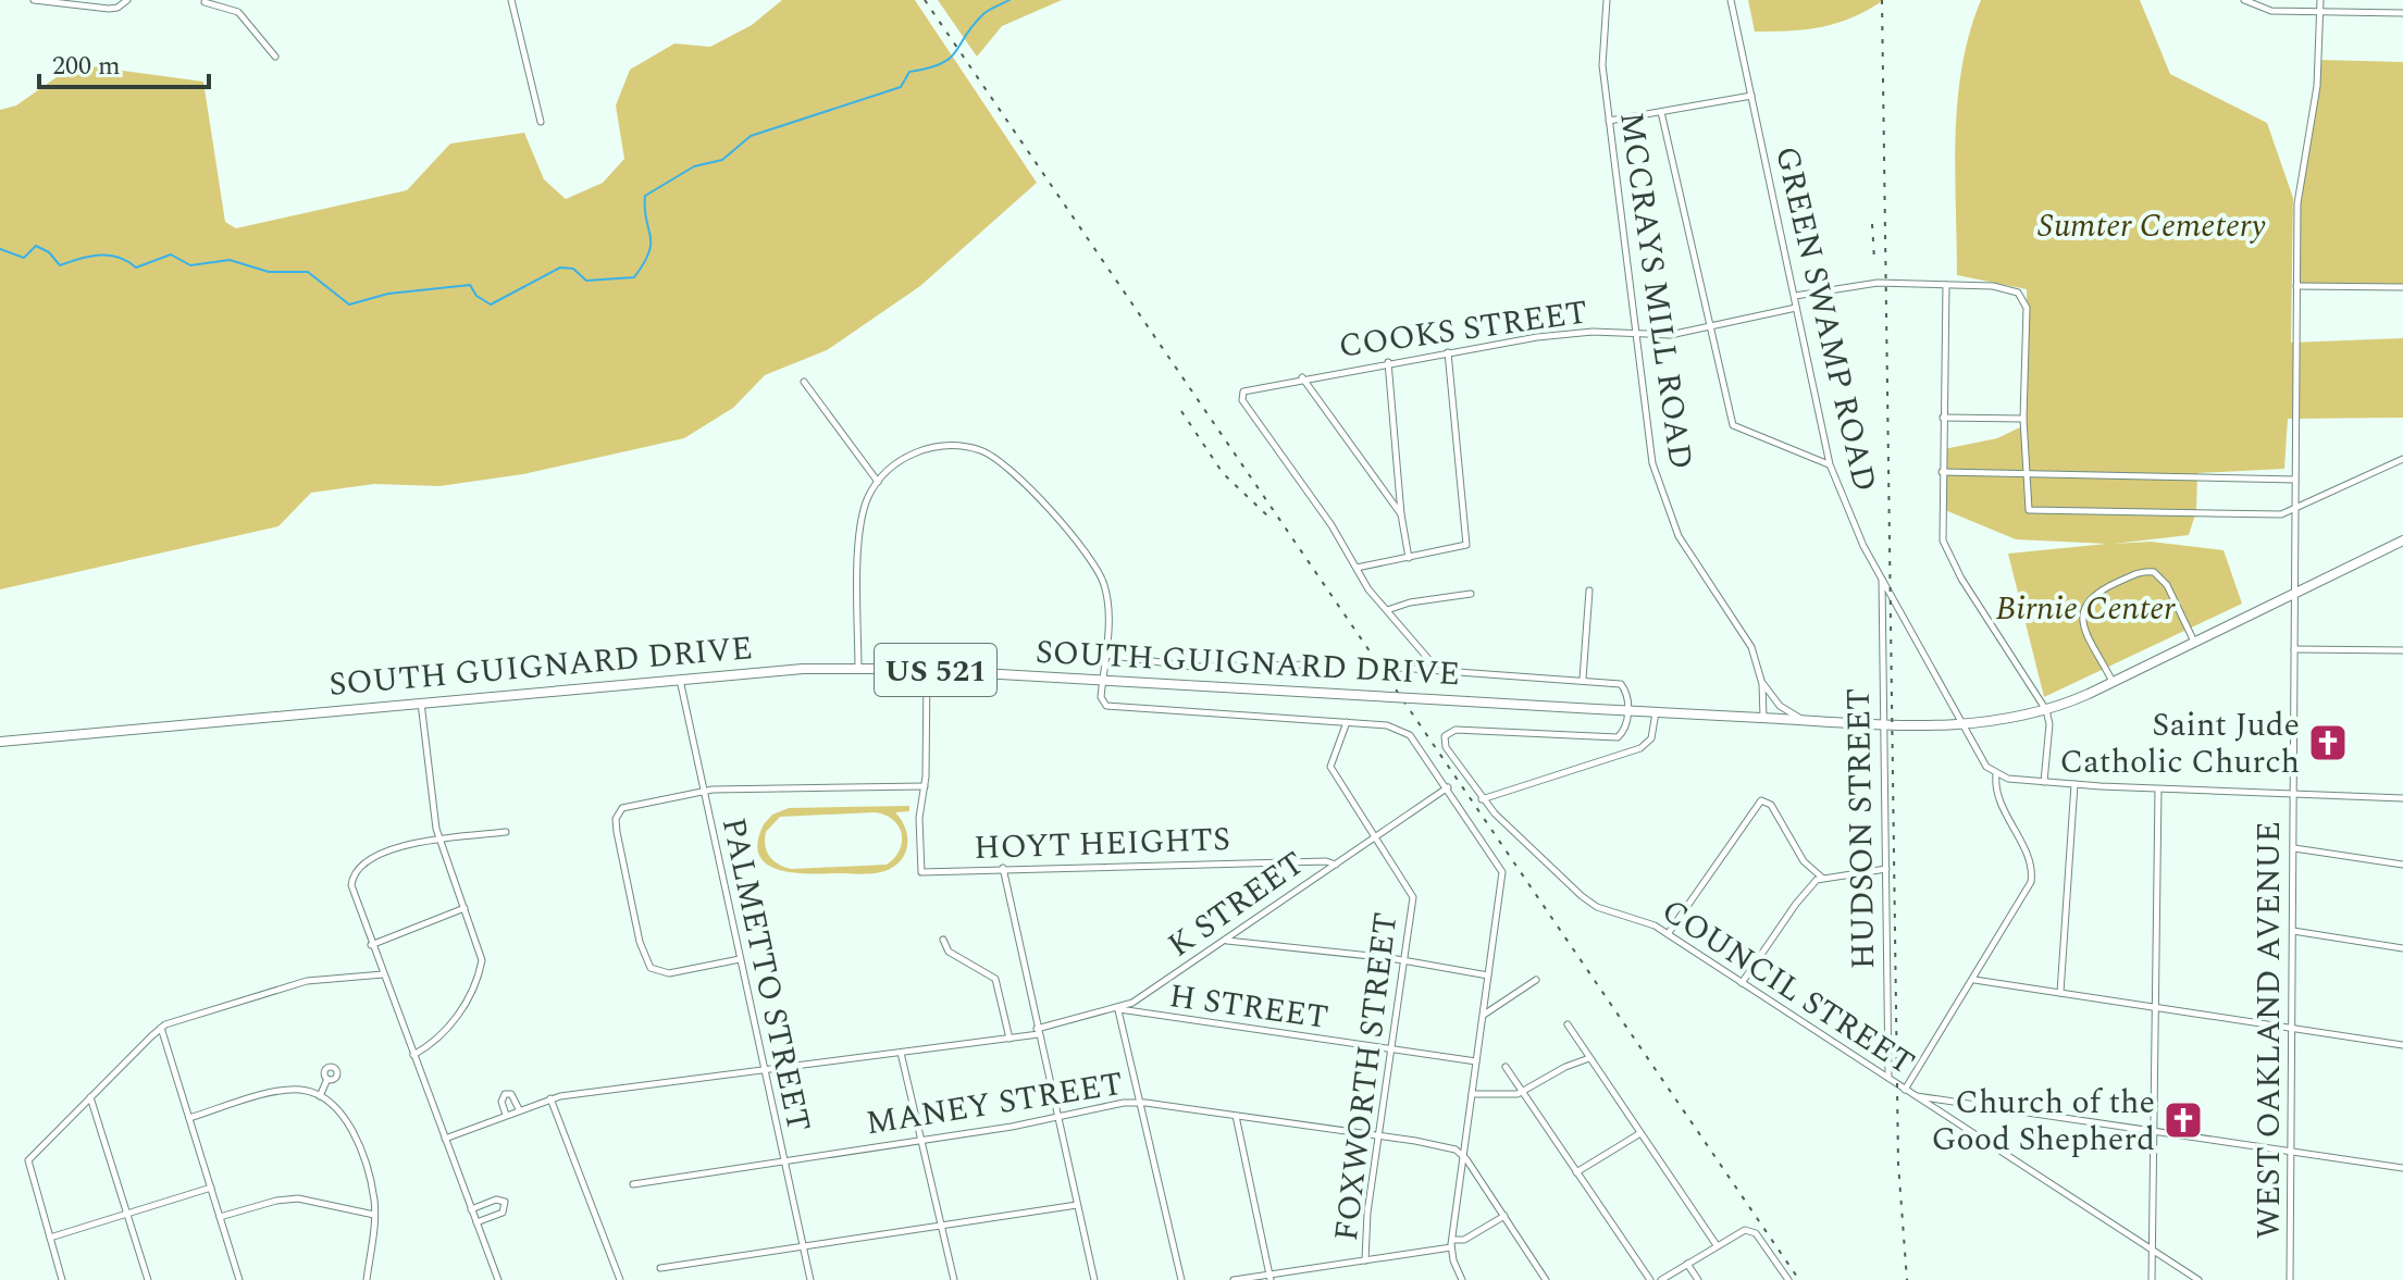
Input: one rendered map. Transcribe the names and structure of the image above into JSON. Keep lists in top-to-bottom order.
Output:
{
  "streets": {
    "highway": ["SOUTH GUIGNARD DRIVE", "US 521"],
    "street": [
      "MCCRAYS MILL ROAD",
      "GREEN SWAMP ROAD",
      "COOKS STREET",
      "HUDSON STREET",
      "HOYT HEIGHTS",
      "K STREET",
      "PALMETTO STREET",
      "COUNCIL STREET",
      "H STREET",
      "WEST OAKLAND AVENUE",
      "FOXWORTH STREET",
      "MANEY STREET"
    ]
  },
  "crossings": [
    ["MCCRAYS MILL ROAD", "COOKS STREET"],
    ["MCCRAYS MILL ROAD", "SOUTH GUIGNARD DRIVE"],
    ["GREEN SWAMP ROAD", "COOKS STREET"],
    ["GREEN SWAMP ROAD", "SOUTH GUIGNARD DRIVE"],
    ["GREEN SWAMP ROAD", "HUDSON STREET"],
    ["SOUTH GUIGNARD DRIVE", "HUDSON STREET"],
    ["SOUTH GUIGNARD DRIVE", "PALMETTO STREET"],
    ["SOUTH GUIGNARD DRIVE", "COUNCIL STREET"],
    ["SOUTH GUIGNARD DRIVE", "WEST OAKLAND AVENUE"],
    ["HUDSON STREET", "COUNCIL STREET"],
    ["HOYT HEIGHTS", "K STREET"],
    ["K STREET", "PALMETTO STREET"],
    ["K STREET", "H STREET"],
    ["K STREET", "FOXWORTH STREET"],
    ["PALMETTO STREET", "MANEY STREET"],
    ["H STREET", "FOXWORTH STREET"],
    ["FOXWORTH STREET", "MANEY STREET"]
  ],
  "parks": ["Sumter Cemetery", "Birnie Center"],
  "places": {
    "church": ["Saint Jude Catholic Church", "Church of the Good Shepherd"]
  },
  "scale_bar": "200 m"
}
